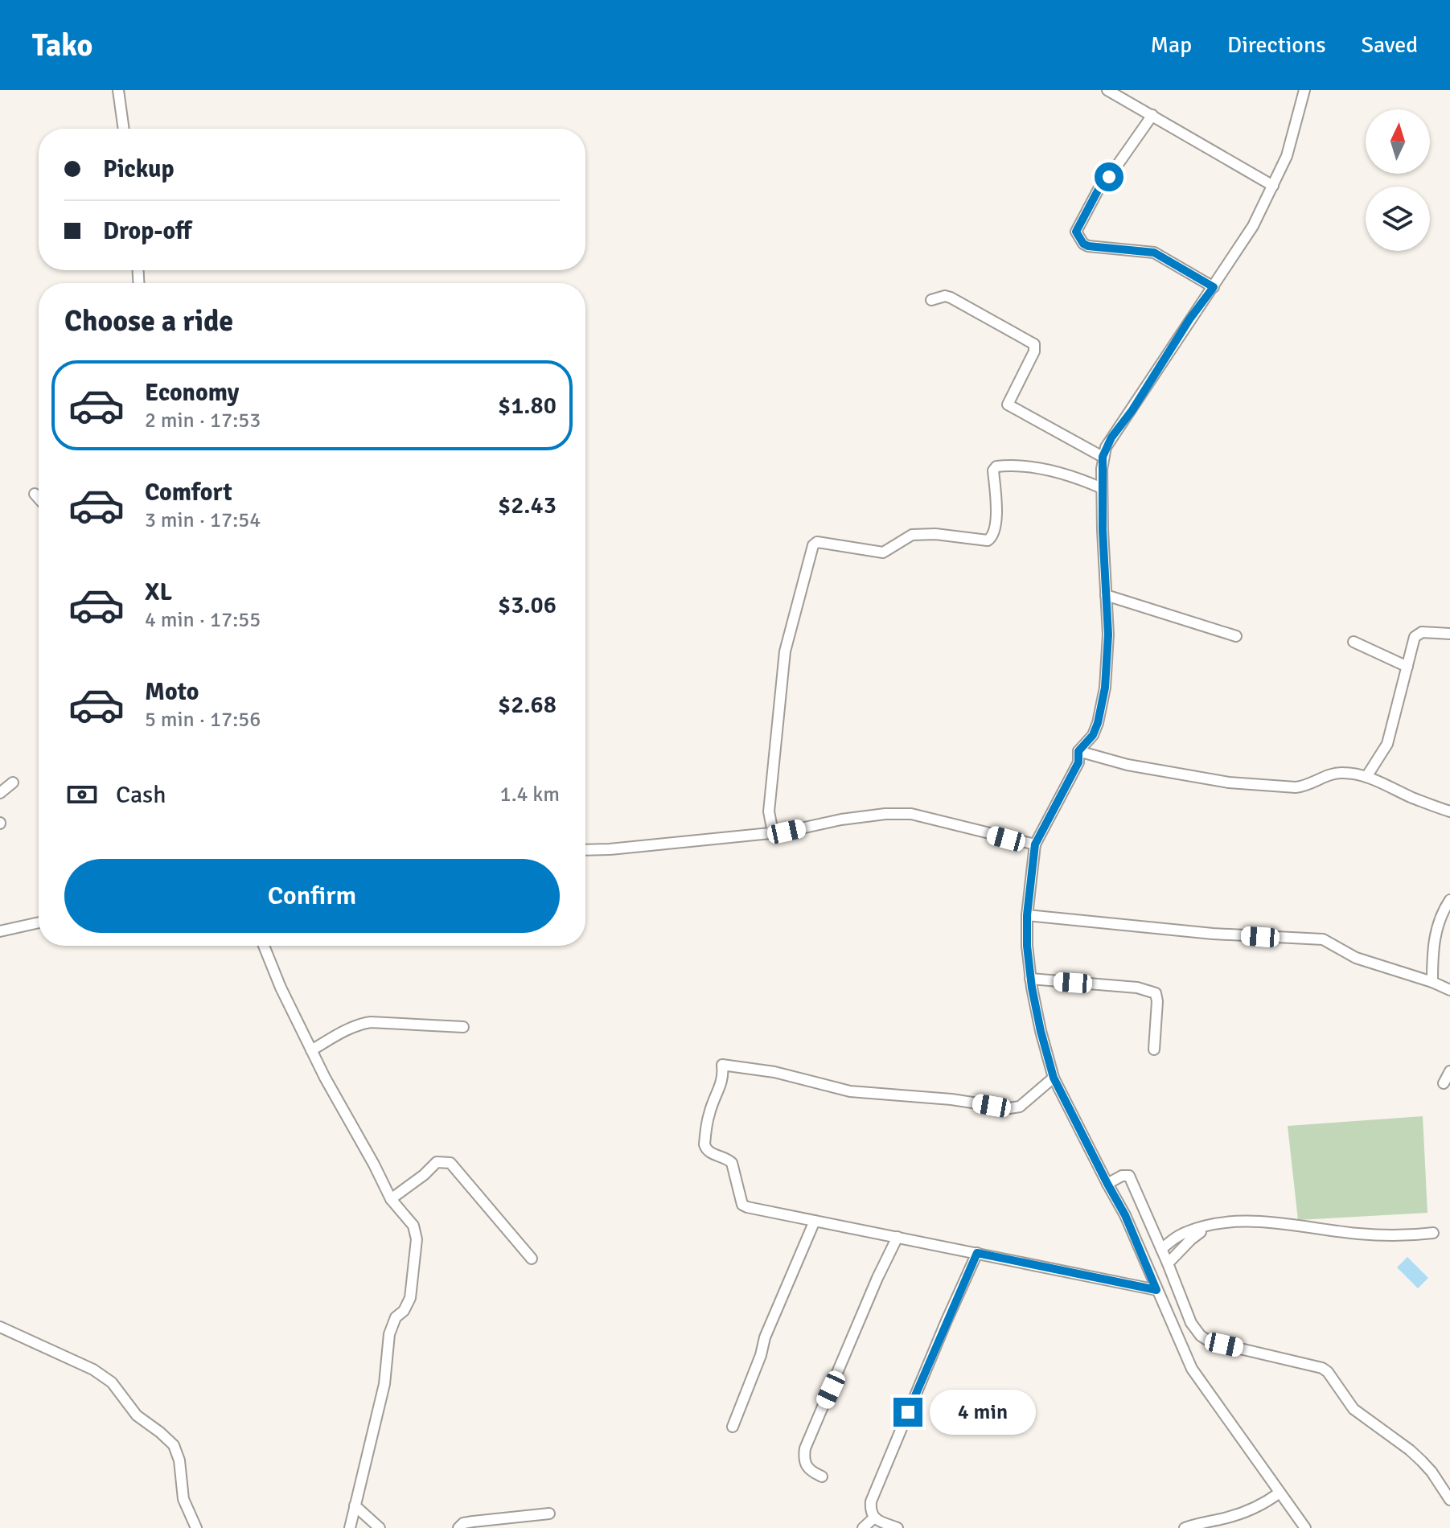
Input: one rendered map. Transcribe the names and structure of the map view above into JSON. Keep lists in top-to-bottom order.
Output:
{
  "north": "top",
  "page": {
    "header": "Tako",
    "nav": ["Map", "Directions", "Saved"],
    "banner": ["Pickup", "Drop-off"],
    "heading": "Choose a ride",
    "list": [
      {
        "name": "Economy",
        "note": "2 min · 17:53",
        "value": "$1.80"
      },
      {
        "name": "Comfort",
        "note": "3 min · 17:54",
        "value": "$2.43"
      },
      {
        "name": "XL",
        "note": "4 min · 17:55",
        "value": "$3.06"
      },
      {
        "name": "Moto",
        "note": "5 min · 17:56",
        "value": "$2.68"
      }
    ],
    "pay": ["Cash", "1.4 km"],
    "buttons": "Confirm",
    "bubble": "4 min"
  }
}
